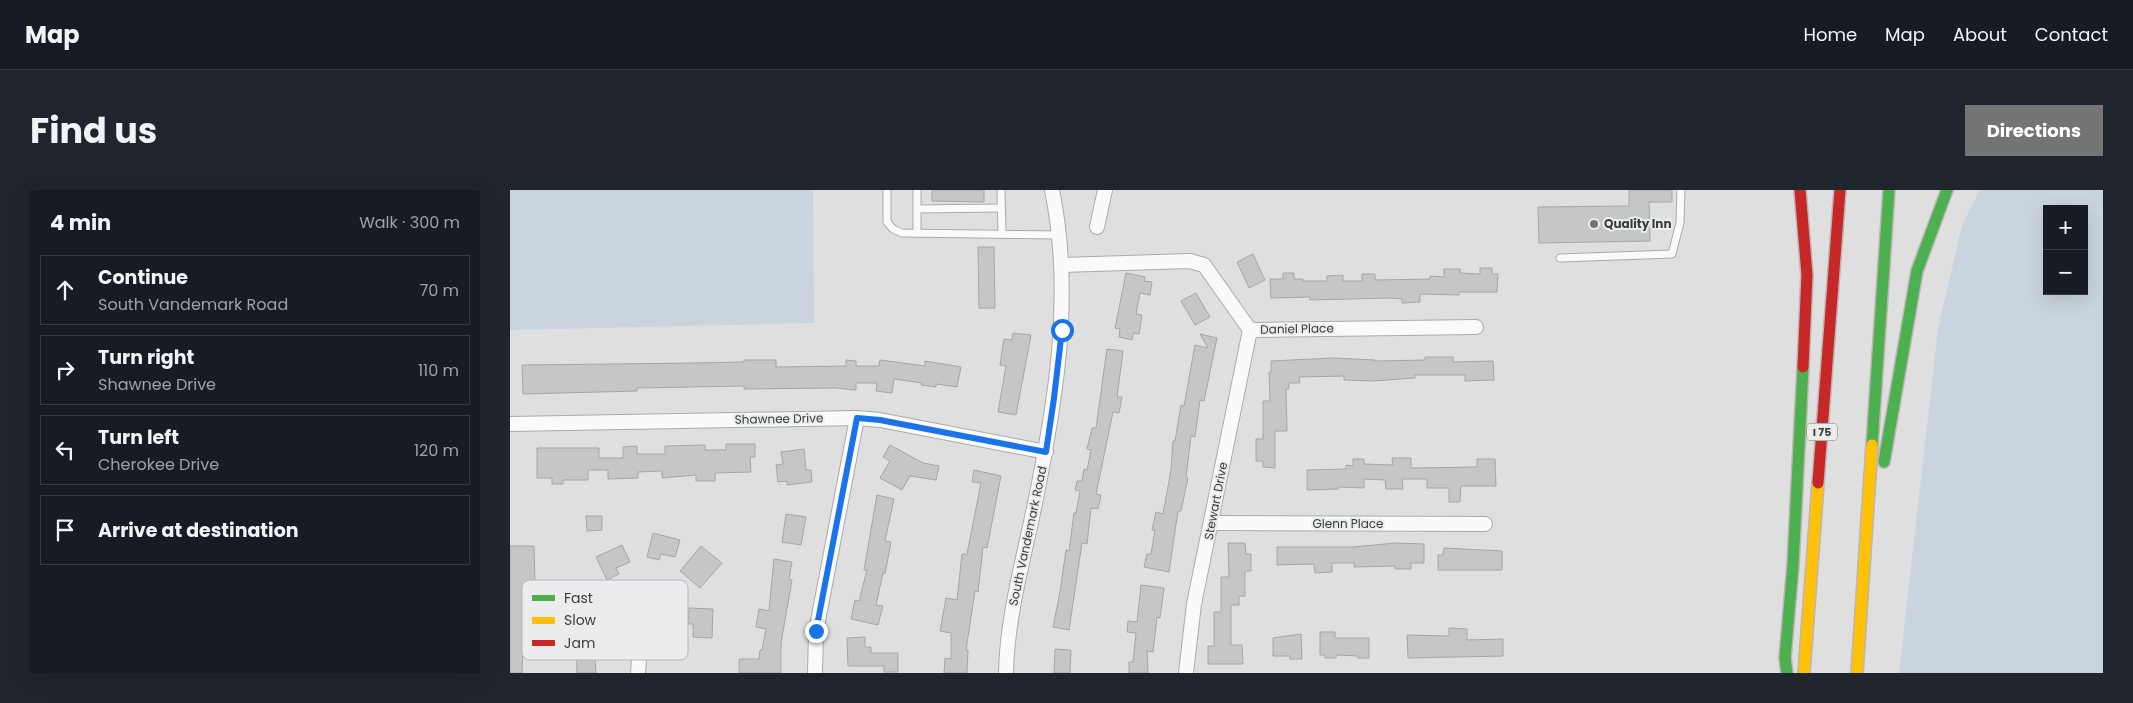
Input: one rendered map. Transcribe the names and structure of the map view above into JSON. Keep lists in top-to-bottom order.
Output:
{
  "streets": {
    "highway": ["I 75"],
    "street": [
      "Daniel Place",
      "Shawnee Drive",
      "Stewart Drive",
      "Glenn Place",
      "South Vandemark Road"
    ]
  },
  "crossings": [
    ["Daniel Place", "Stewart Drive"],
    ["Daniel Place", "South Vandemark Road"],
    ["Shawnee Drive", "South Vandemark Road"],
    ["Stewart Drive", "Glenn Place"]
  ],
  "places": ["Quality Inn"],
  "legend": ["Fast", "Slow", "Jam"],
  "page": {
    "header": "Map",
    "nav": [
      "Home",
      "Map",
      "About",
      "Contact"
    ],
    "title": "Find us",
    "buttons": "Directions",
    "heading": ["4 min", "Walk · 300 m"],
    "map_buttons": ["+", "−"],
    "list": [
      ["Continue", "South Vandemark Road", "70 m"],
      ["Turn right", "Shawnee Drive", "110 m"],
      ["Turn left", "Cherokee Drive", "120 m"],
      "Arrive at destination"
    ]
  }
}
